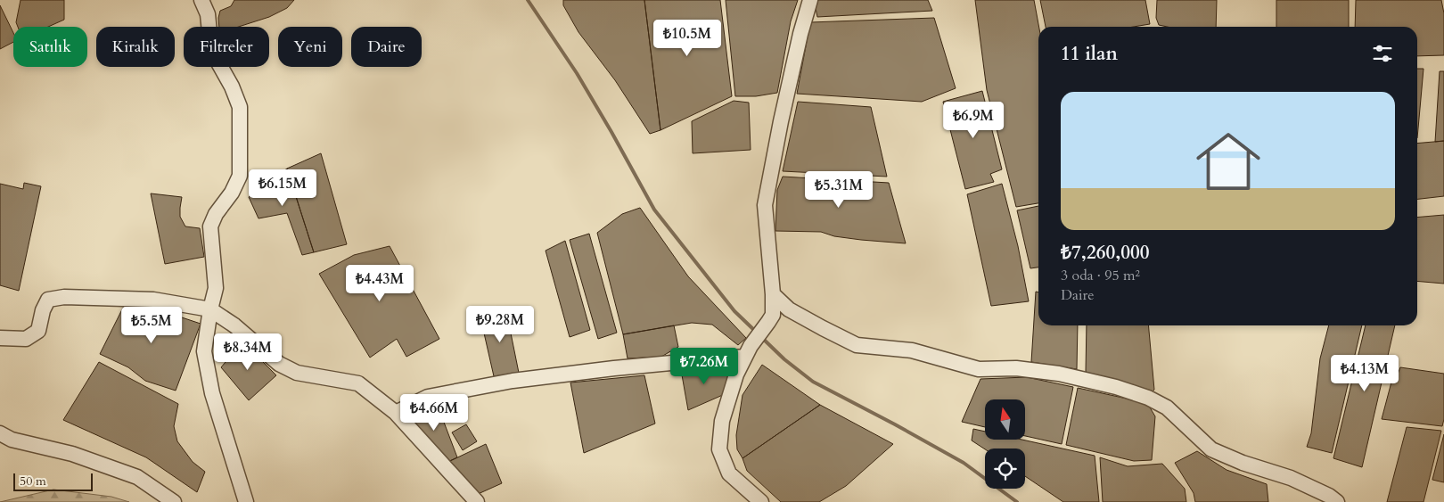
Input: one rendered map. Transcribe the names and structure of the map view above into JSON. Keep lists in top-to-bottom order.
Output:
{
  "scale_bar": "50 m",
  "north": "top",
  "page": {
    "price": [
      "₺10.5M",
      "₺6.9M",
      "₺6.15M",
      "₺5.31M",
      "₺4.43M",
      "₺9.28M",
      "₺5.5M",
      "₺8.34M",
      "₺7.26M",
      "₺4.13M",
      "₺4.66M"
    ],
    "chip": [
      "Satılık",
      "Kiralık",
      "Filtreler",
      "Yeni",
      "Daire"
    ],
    "heading": "11 ilan",
    "list": [
      {
        "name": "₺7,260,000",
        "note": "3 oda · 95 m² · Daire"
      }
    ],
    "scale": "50 m"
  }
}
